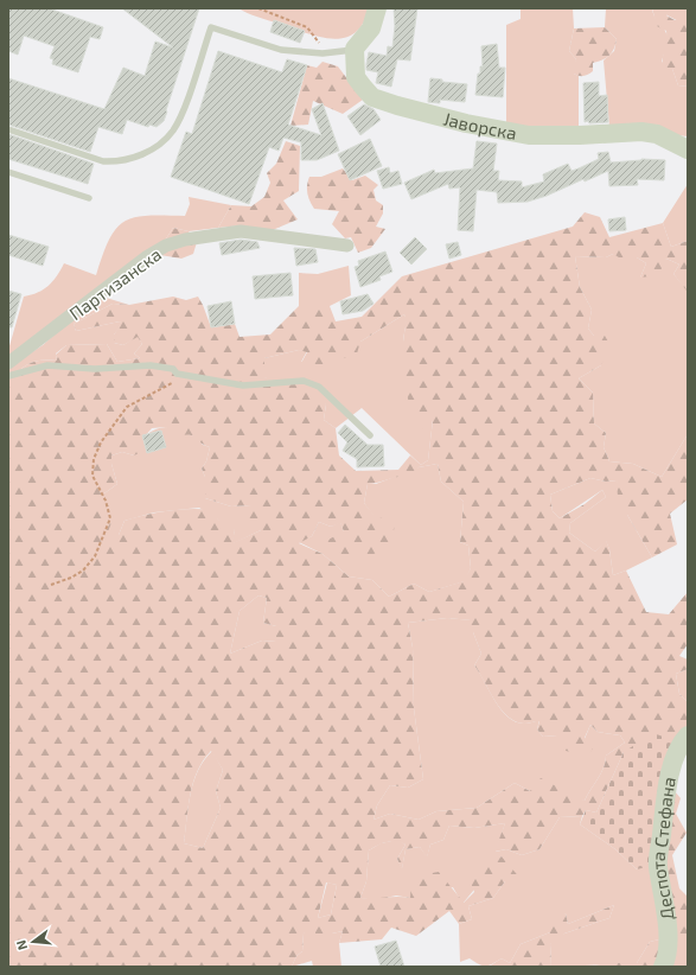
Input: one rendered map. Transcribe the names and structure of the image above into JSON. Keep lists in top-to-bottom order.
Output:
{
  "streets": {
    "street": ["Јаворска", "Партизанска", "Деспота Стефана"]
  },
  "north": "left"
}
